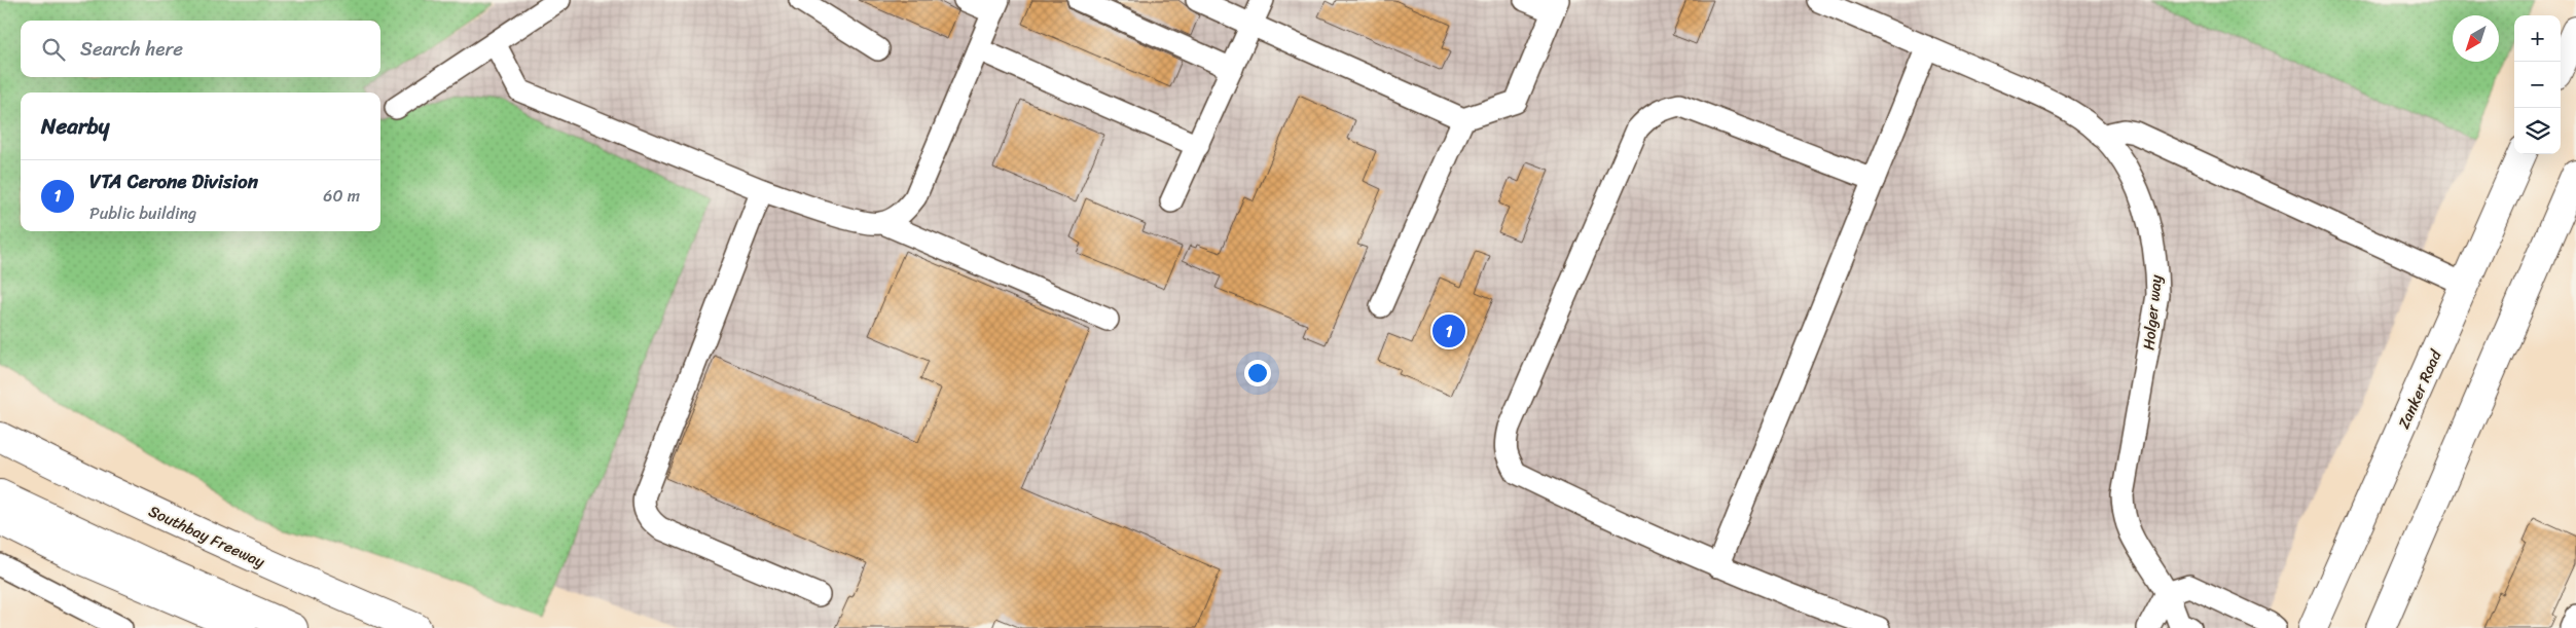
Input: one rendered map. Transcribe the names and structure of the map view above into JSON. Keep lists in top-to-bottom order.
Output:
{
  "streets": {
    "main road": ["Zanker Road", "Southbay Freeway"],
    "lane": ["Holger way"]
  },
  "north": "bottom left",
  "page": {
    "map_buttons": ["+", "−"],
    "search": "Search here",
    "heading": "Nearby",
    "list": [
      {
        "mark": "1",
        "name": "VTA Cerone Division",
        "note": "Public building",
        "value": "60 m"
      }
    ],
    "pins": "1"
  }
}
